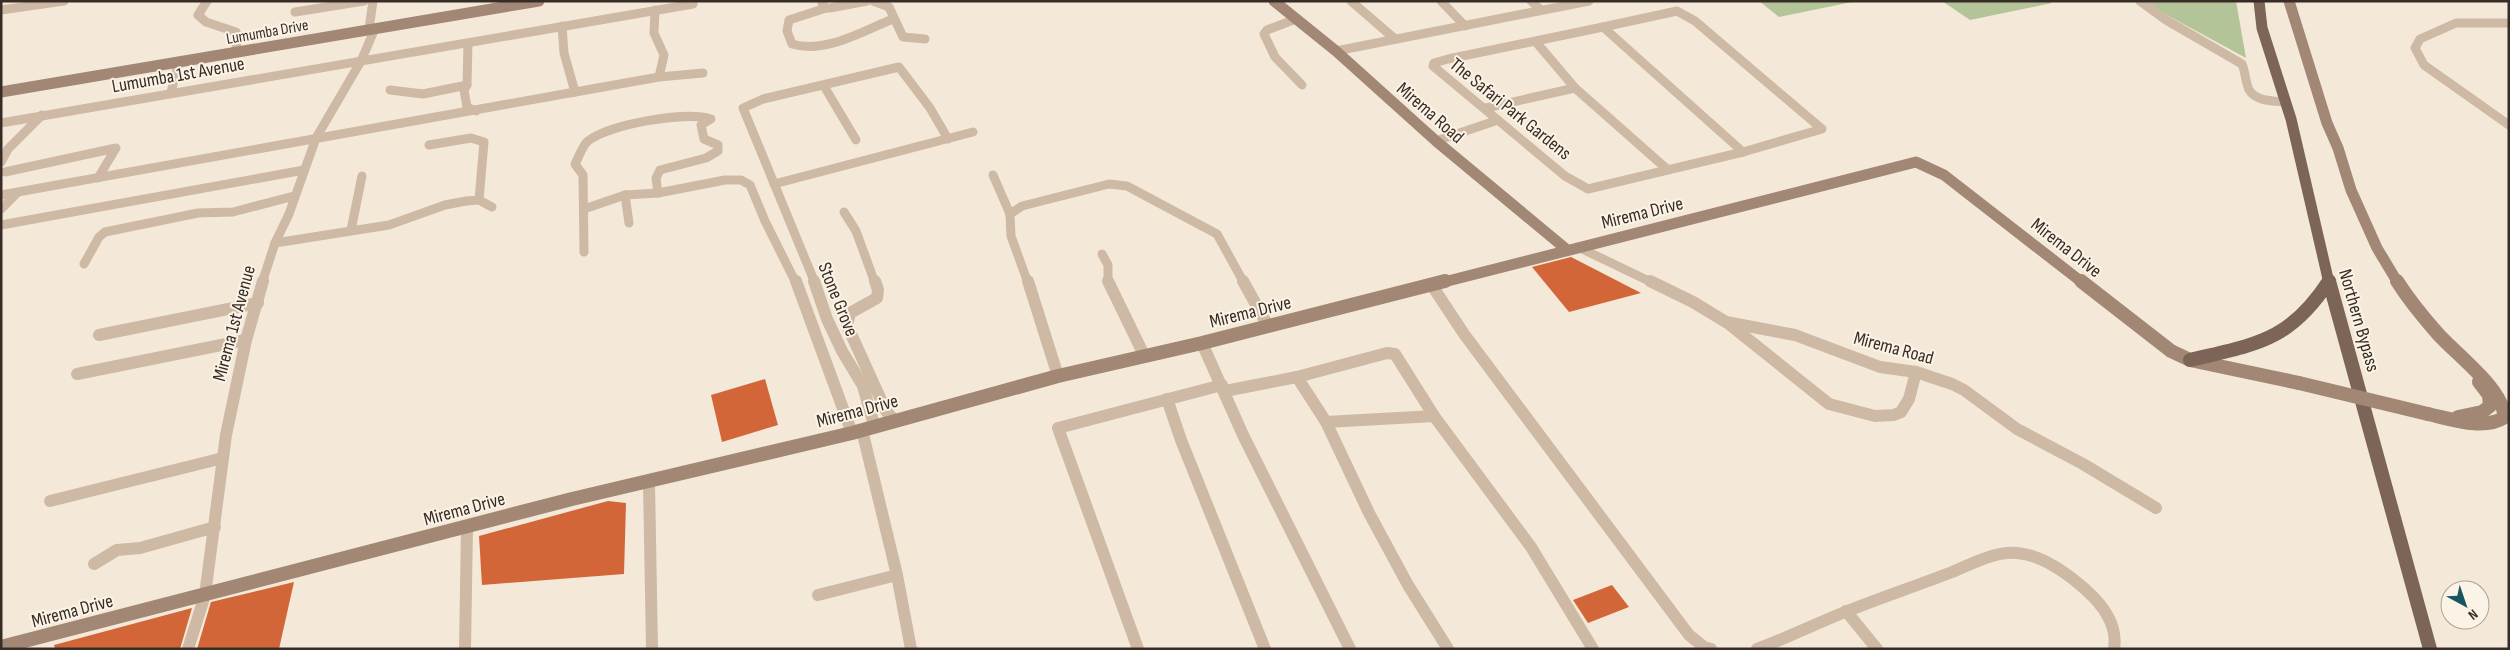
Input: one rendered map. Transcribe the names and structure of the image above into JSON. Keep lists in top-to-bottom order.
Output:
{
  "streets": {
    "main road": ["Northern Bypass"],
    "street": [
      "Lumumba Drive",
      "Lumumba 1st Avenue",
      "The Safari Park Gardens",
      "Mirema Road",
      "Mirema Drive",
      "Stone Grove",
      "Mirema 1st Avenue"
    ]
  },
  "crossings": [
    ["Lumumba Drive", "Mirema 1st Avenue"],
    ["Lumumba 1st Avenue", "Mirema 1st Avenue"],
    ["The Safari Park Gardens", "Mirema Road"],
    ["Mirema Road", "Mirema Drive"],
    ["Mirema Drive", "Stone Grove"],
    ["Mirema Drive", "Mirema 1st Avenue"]
  ],
  "north": "bottom right"
}
